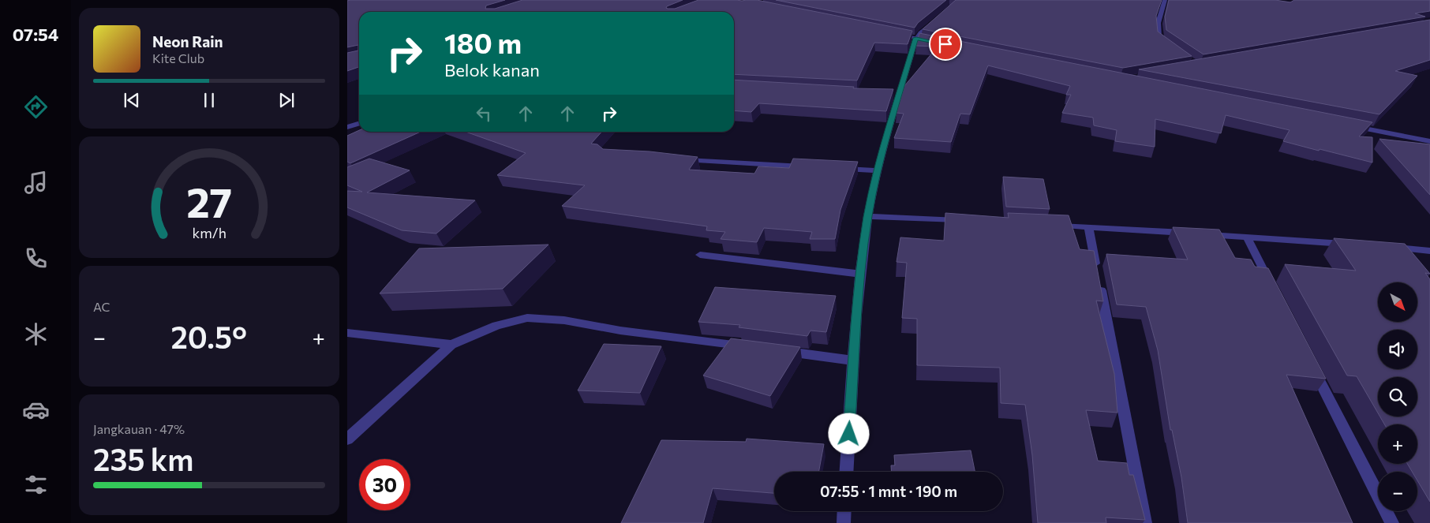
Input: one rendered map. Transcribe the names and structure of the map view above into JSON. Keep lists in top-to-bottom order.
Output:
{
  "north": "bottom right",
  "page": {
    "tabs": "07:54",
    "turn": ["180 m", "Belok kanan"],
    "song": ["Neon Rain", "Kite Club"],
    "tile": [
      "AC",
      ["Jangkauan · 47%", "235 km"]
    ],
    "map_buttons": ["+", "−"],
    "heat": ["−", "20.5°", "+"],
    "limit": "30",
    "trip": "07:55 · 1 mnt · 190 m",
    "gauge": ["27", "km/h"]
  }
}
